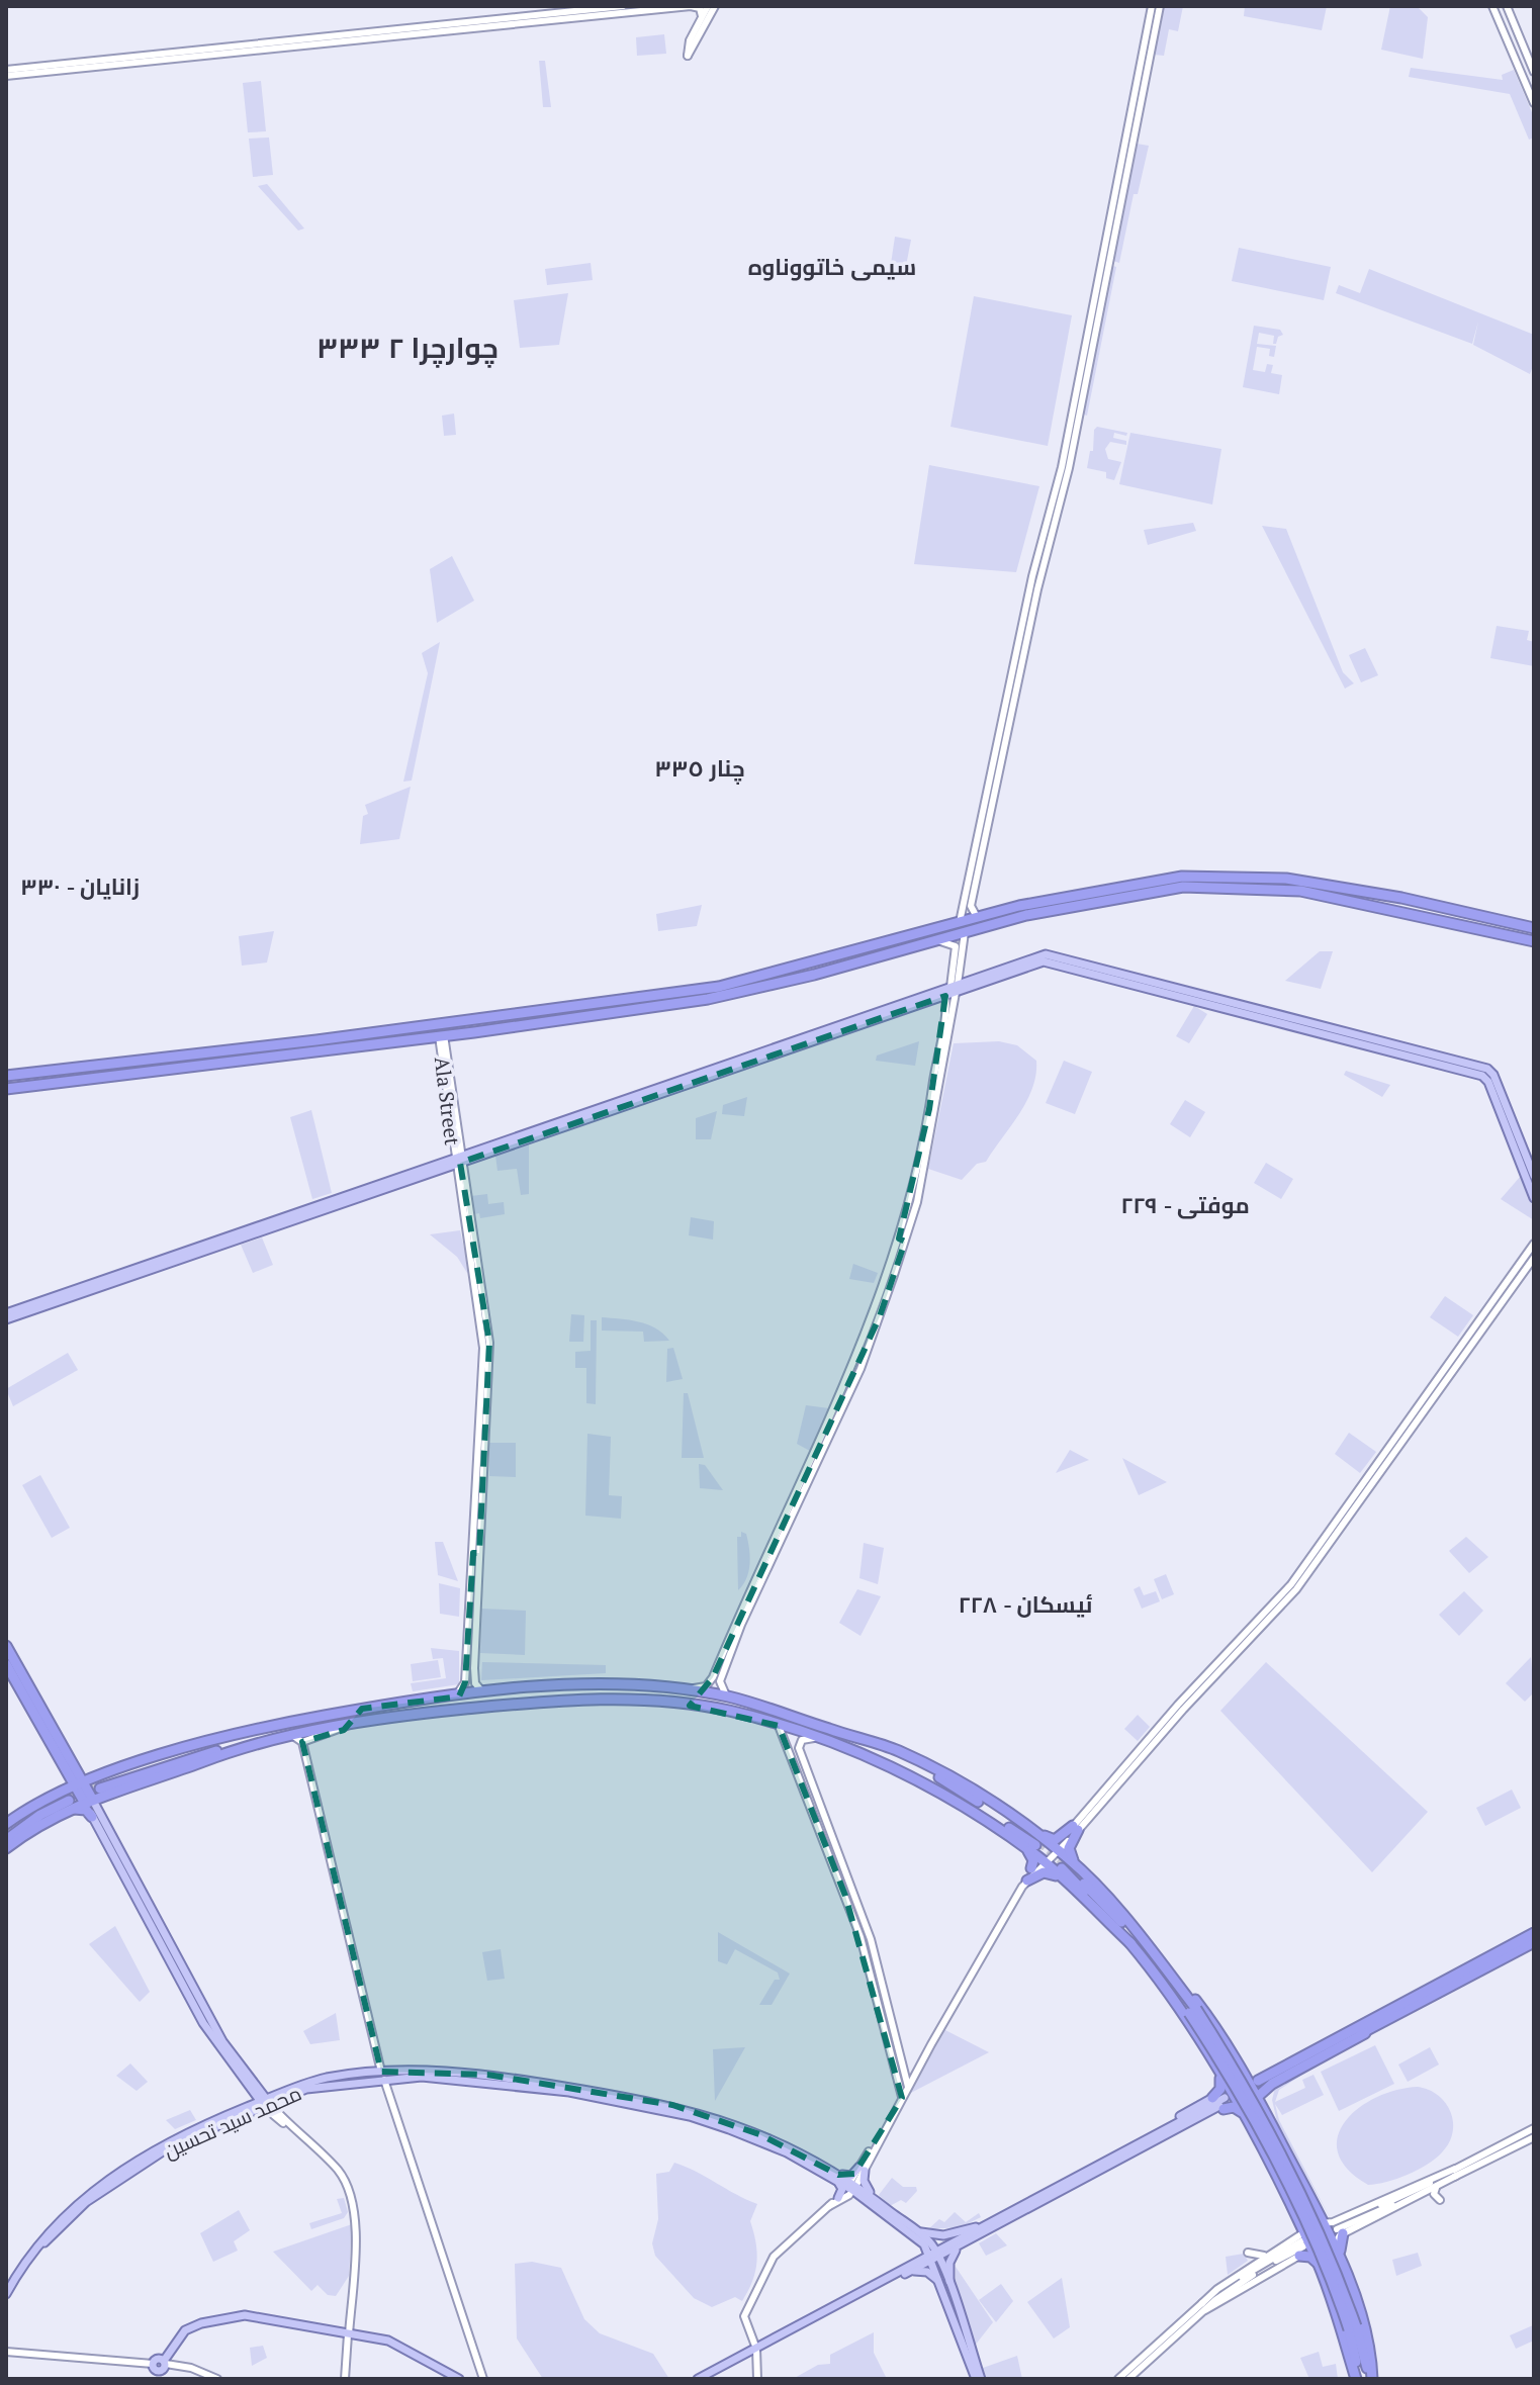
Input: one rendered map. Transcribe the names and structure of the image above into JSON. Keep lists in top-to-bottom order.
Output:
{
  "streets": {
    "main road": ["محمد سید تحسین"]
  },
  "districts": [
    "سیمی خاتووناوه",
    "چوارچرا ٢ ٣٣٣",
    "چنار ٣٣٥",
    "زانایان - ٣٣٠",
    "موفتی - ٢٢٩",
    "ئیسکان - ٢٢٨"
  ]
}
